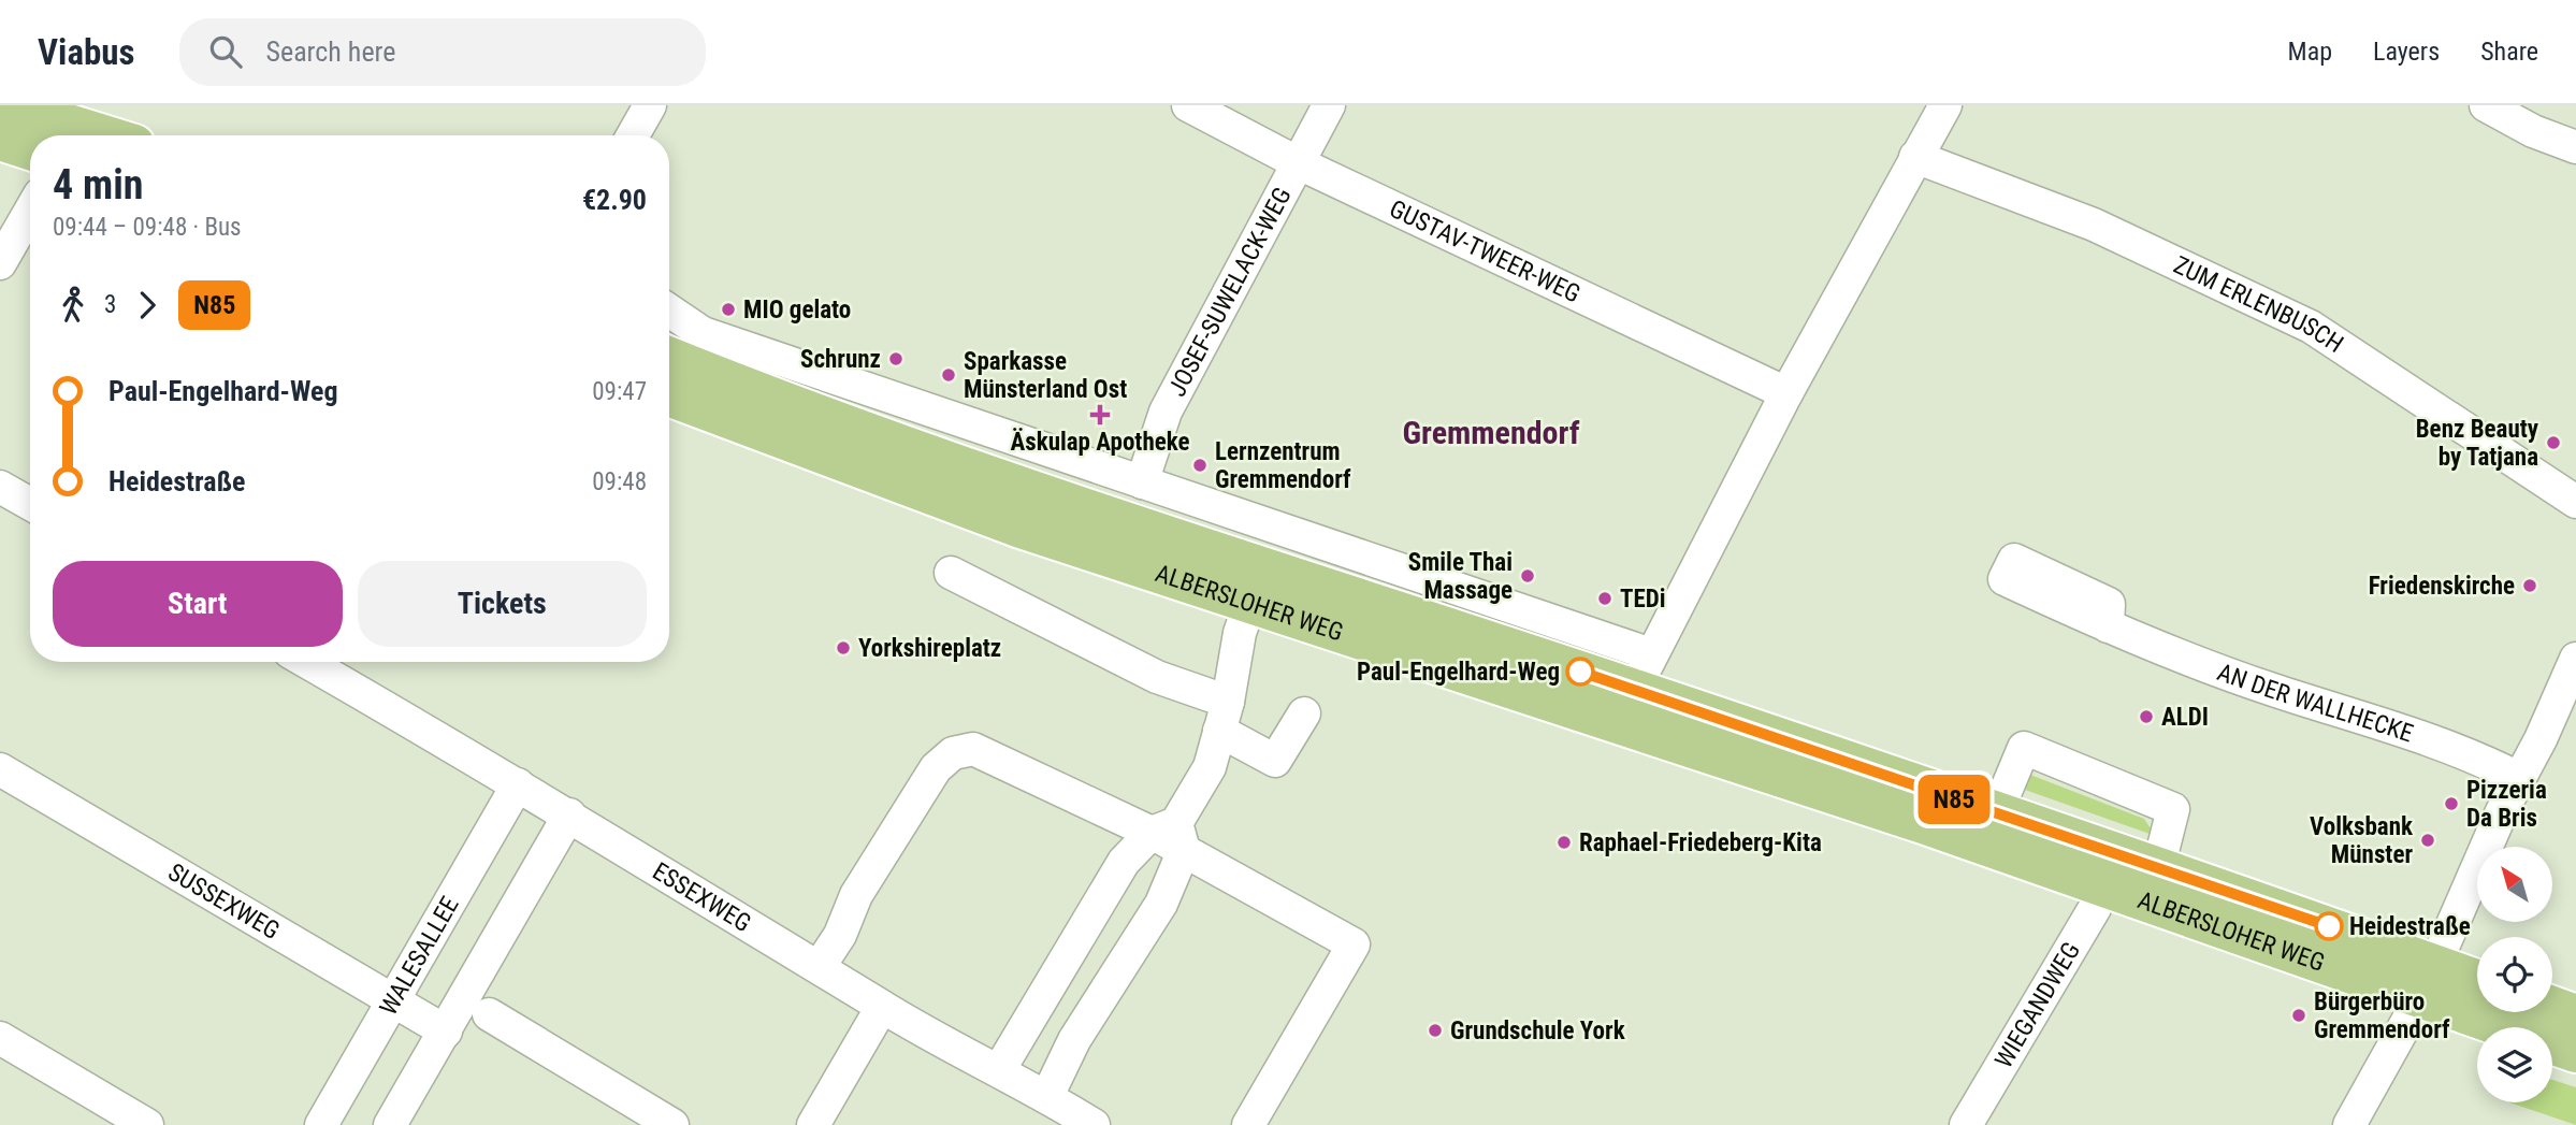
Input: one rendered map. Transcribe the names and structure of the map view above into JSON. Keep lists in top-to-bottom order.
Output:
{
  "streets": {
    "main road": ["ALBERSLOHER WEG"],
    "street": [
      "GUSTAV-TWEER-WEG",
      "JOSEF-SUWELACK-WEG",
      "ZUM ERLENBUSCH",
      "AN DER WALLHECKE",
      "ESSEXWEG",
      "SUSSEXWEG",
      "WALESALLEE",
      "WIEGANDWEG"
    ]
  },
  "crossings": [
    ["GUSTAV-TWEER-WEG", "JOSEF-SUWELACK-WEG"],
    ["JOSEF-SUWELACK-WEG", "ALBERSLOHER WEG"],
    ["ALBERSLOHER WEG", "WIEGANDWEG"],
    ["ESSEXWEG", "WALESALLEE"],
    ["SUSSEXWEG", "WALESALLEE"]
  ],
  "districts": ["Gremmendorf"],
  "places": {
    "other": [
      "MIO gelato",
      "Schrunz",
      "Sparkasse Münsterland Ost",
      "Benz Beauty by Tatjana",
      "Lernzentrum Gremmendorf",
      "Smile Thai Massage",
      "Friedenskirche",
      "TEDi",
      "Yorkshireplatz",
      "Paul-Engelhard-Weg",
      "ALDI",
      "Pizzeria Da Bris",
      "Volksbank Münster",
      "Raphael-Friedeberg-Kita",
      "Heidestraße",
      "Bürgerbüro Gremmendorf",
      "Grundschule York"
    ],
    "health": ["Äskulap Apotheke"]
  },
  "lines": ["bus line N85"],
  "north": "top left",
  "page": {
    "header": "Viabus",
    "search": "Search here",
    "nav": ["Map", "Layers", "Share"],
    "on_map": "N85",
    "heading": ["4 min", "09:44 – 09:48 · Bus", "€2.90"],
    "legs": ["3", "N85"],
    "list": [
      {
        "name": "Paul-Engelhard-Weg",
        "value": "09:47"
      },
      {
        "name": "Heidestraße",
        "value": "09:48"
      }
    ],
    "buttons": ["Start", "Tickets"]
  }
}
